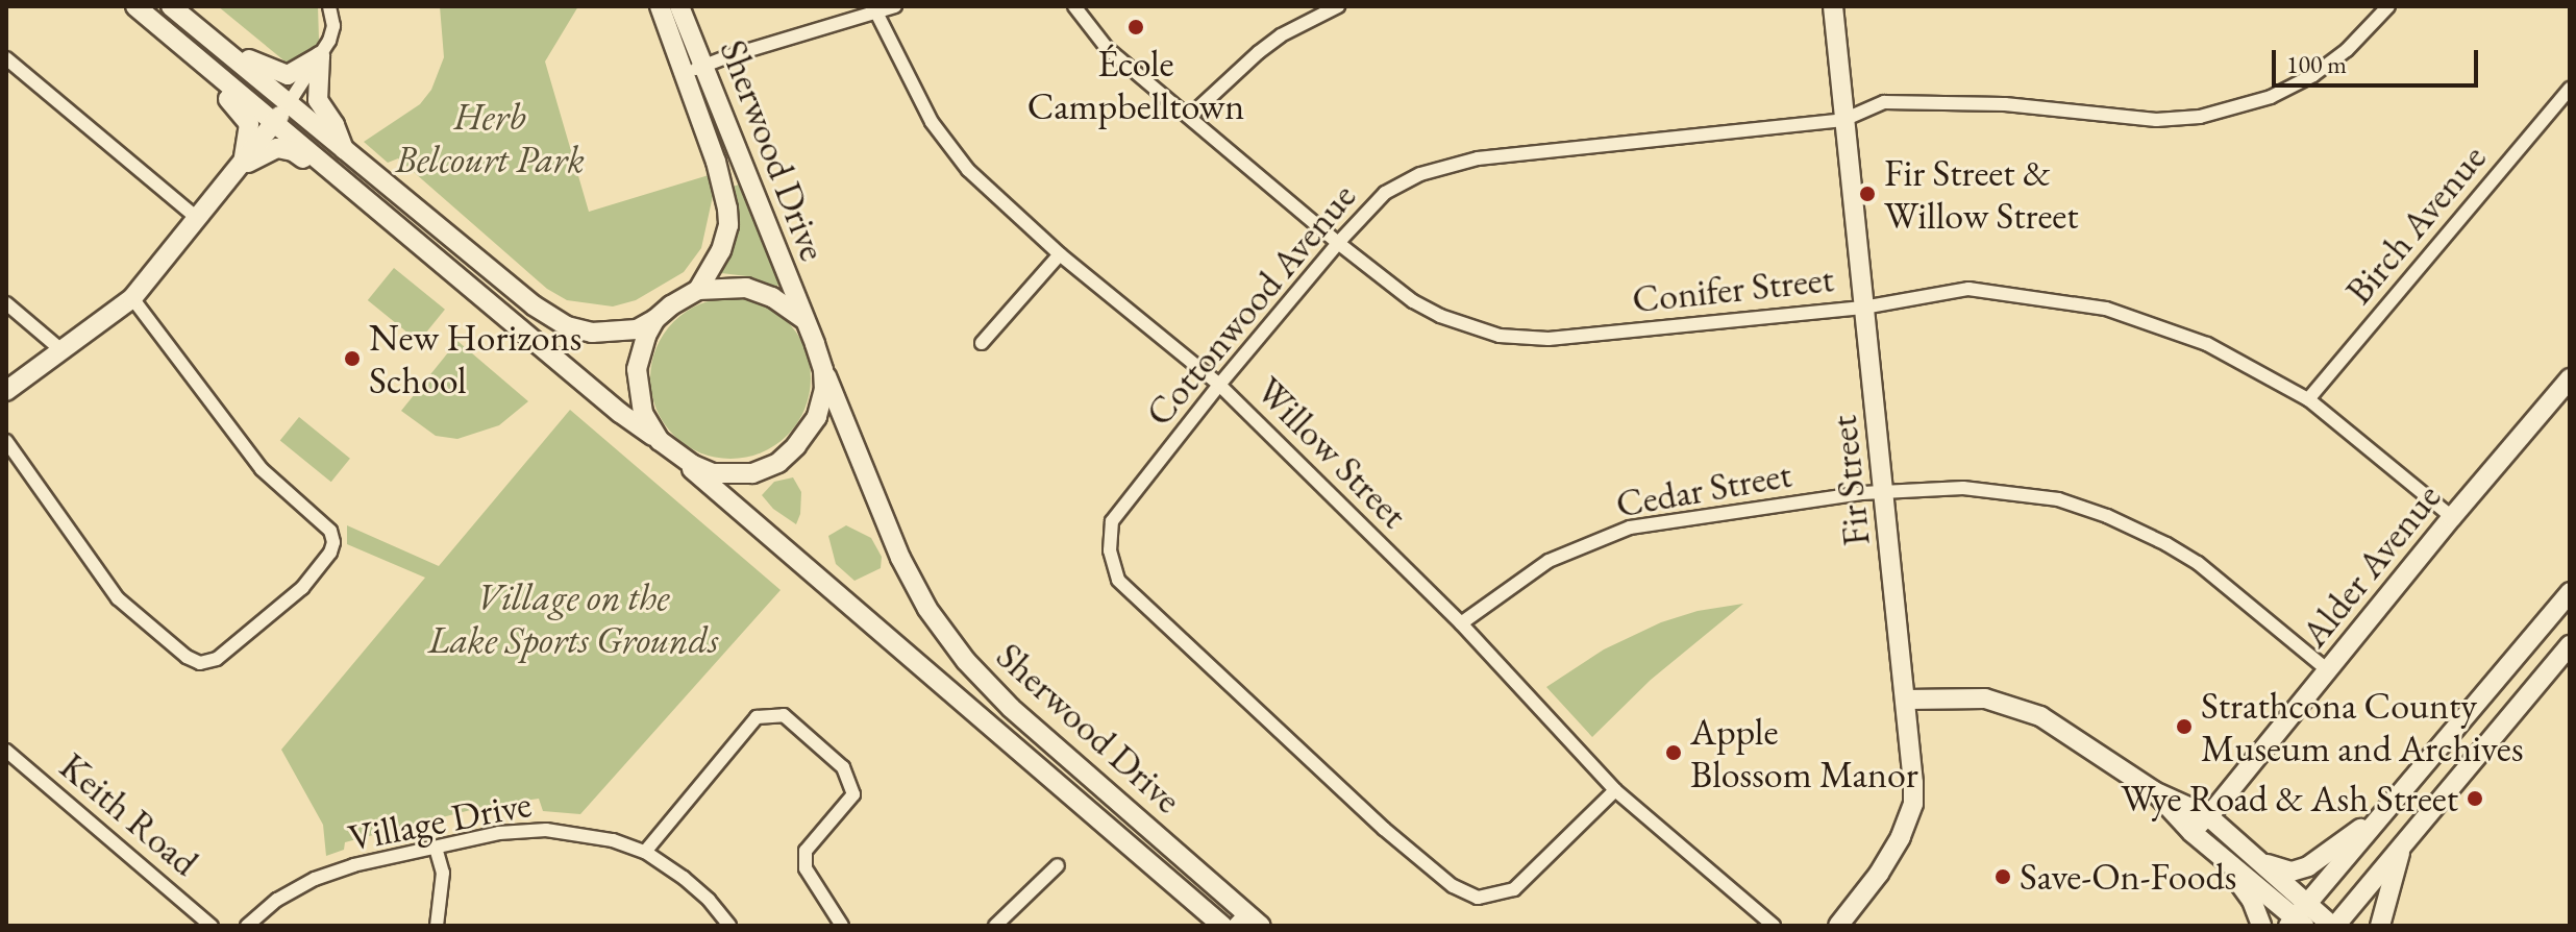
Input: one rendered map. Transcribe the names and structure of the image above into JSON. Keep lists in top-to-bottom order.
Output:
{
  "streets": {
    "main road": ["Sherwood Drive", "Fir Street", "Alder Avenue"],
    "street": [
      "Birch Avenue",
      "Conifer Street",
      "Cottonwood Avenue",
      "Willow Street",
      "Cedar Street",
      "Keith Road",
      "Village Drive"
    ]
  },
  "crossings": [
    ["Birch Avenue", "Conifer Street"],
    ["Conifer Street", "Cottonwood Avenue"],
    ["Conifer Street", "Fir Street"],
    ["Conifer Street", "Alder Avenue"],
    ["Cottonwood Avenue", "Willow Street"],
    ["Cottonwood Avenue", "Fir Street"],
    ["Willow Street", "Cedar Street"],
    ["Fir Street", "Cedar Street"],
    ["Cedar Street", "Alder Avenue"]
  ],
  "parks": ["Herb Belcourt Park", "Village on the Lake Sports Grounds"],
  "places": [
    "École Campbelltown",
    "Fir Street & Willow Street",
    "New Horizons School",
    "Strathcona County Museum and Archives",
    "Apple Blossom Manor",
    "Wye Road & Ash Street",
    "Save-On-Foods"
  ],
  "scale_bar": "100 m"
}
